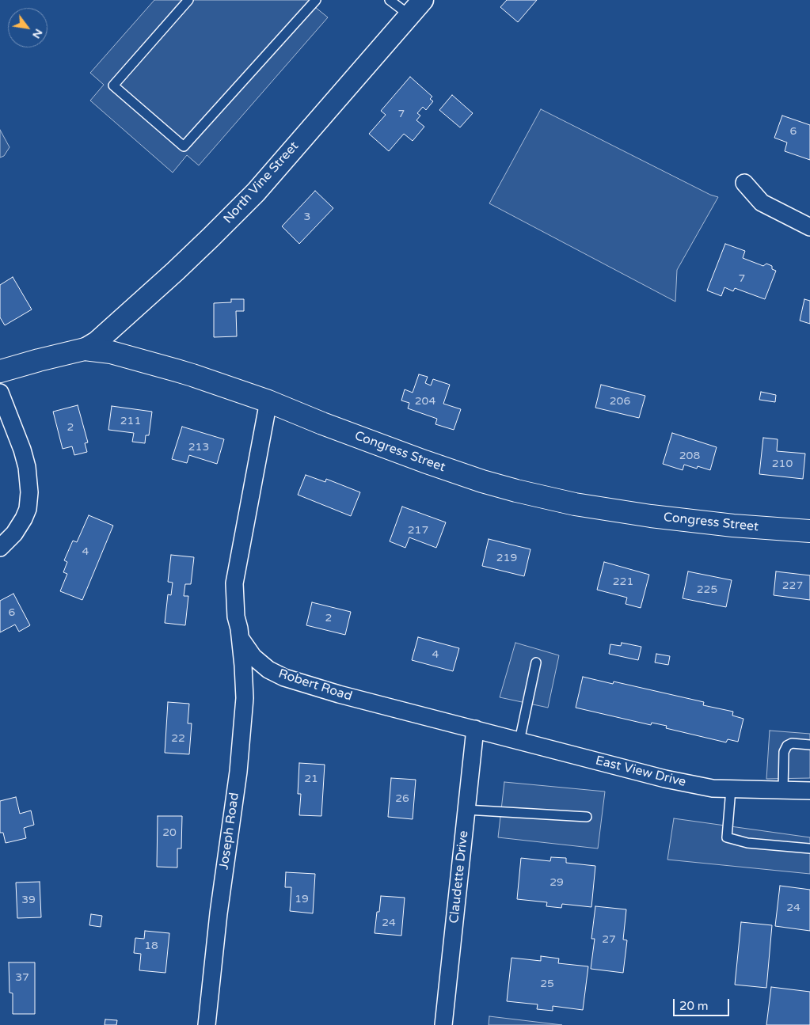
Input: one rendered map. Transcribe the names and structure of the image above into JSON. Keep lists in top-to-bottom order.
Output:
{
  "streets": {
    "main road": ["Congress Street"],
    "street": [
      "North Vine Street",
      "Robert Road",
      "East View Drive",
      "Joseph Road",
      "Claudette Drive"
    ]
  },
  "crossings": [
    ["North Vine Street", "Congress Street"],
    ["Congress Street", "Robert Road"],
    ["Robert Road", "East View Drive"],
    ["Robert Road", "Joseph Road"],
    ["Robert Road", "Claudette Drive"],
    ["East View Drive", "Claudette Drive"]
  ],
  "house_numbers": [
    "7",
    "6",
    "3",
    "7",
    "204",
    "206",
    "211",
    "2",
    "213",
    "208",
    "210",
    "217",
    "4",
    "219",
    "221",
    "227",
    "225",
    "6",
    "2",
    "4",
    "22",
    "21",
    "26",
    "20",
    "29",
    "19",
    "39",
    "24",
    "24",
    "27",
    "18",
    "37",
    "25"
  ],
  "scale_bar": "20 m",
  "north": "bottom right"
}
